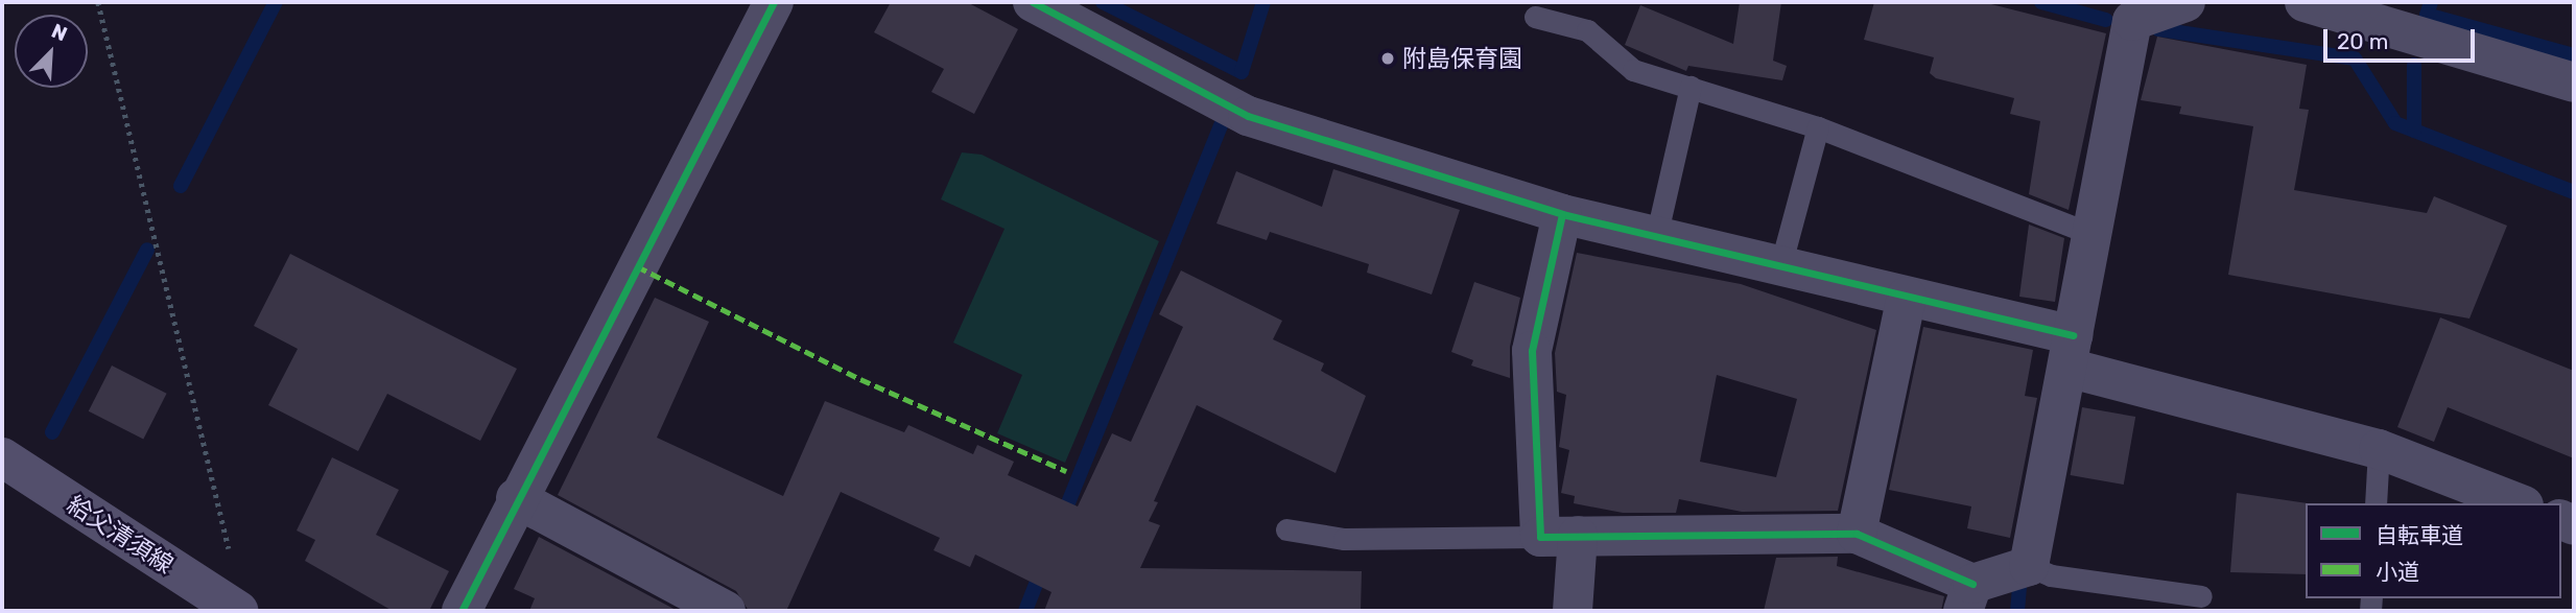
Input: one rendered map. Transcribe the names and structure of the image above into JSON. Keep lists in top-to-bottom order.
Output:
{
  "streets": {
    "main road": ["給父清須線"]
  },
  "places": ["附島保育園"],
  "legend": ["自転車道", "小道"],
  "scale_bar": "20 m",
  "north": "top right"
}
